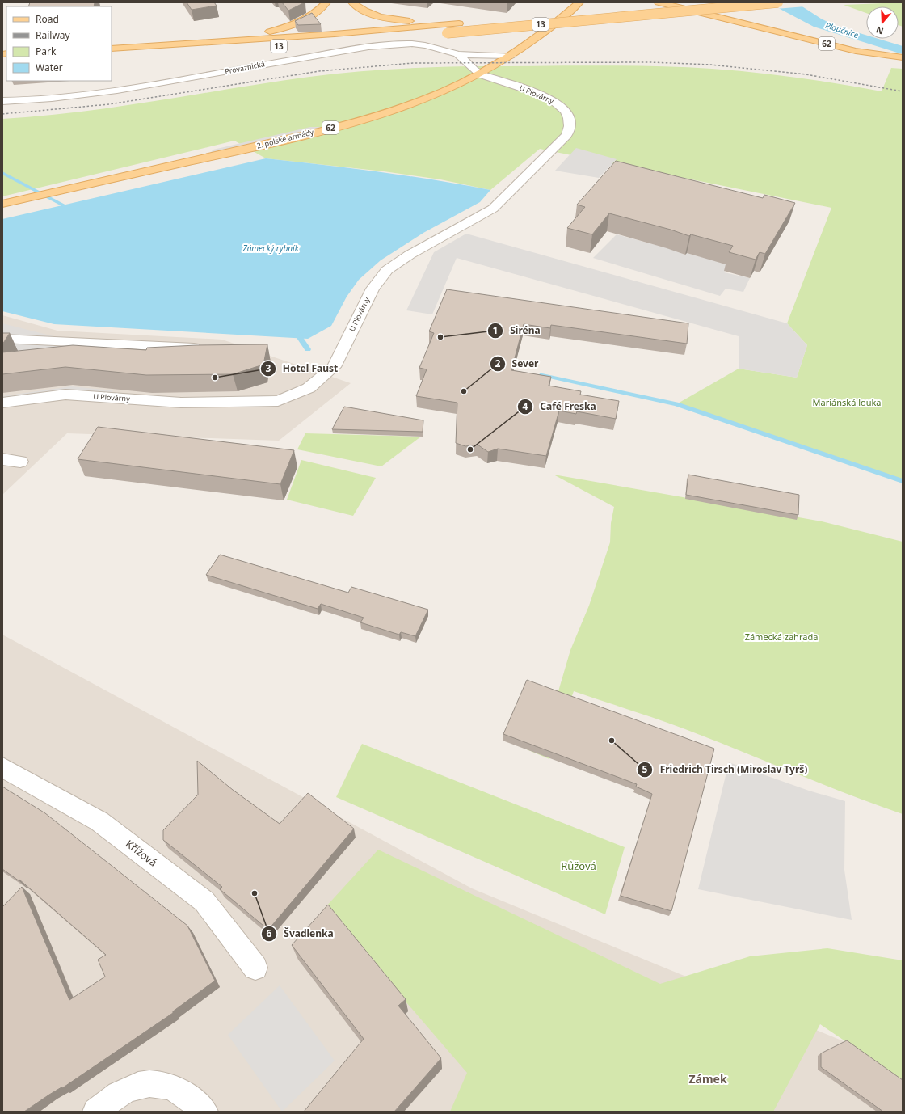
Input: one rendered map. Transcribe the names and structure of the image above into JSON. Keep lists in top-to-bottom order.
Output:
{
  "streets": {
    "main road": ["13", "62", "2. polské armády"],
    "street": ["Provaznická", "U Plovárny", "Křížová"]
  },
  "crossings": [
    ["Provaznická", "U Plovárny"],
    ["Provaznická", "2. polské armády"],
    ["U Plovárny", "2. polské armády"]
  ],
  "districts": ["Zámek"],
  "water": ["Ploučnice", "Zámecký rybník"],
  "parks": ["Mariánská louka", "Zámecká zahrada", "Růžová"],
  "places": [
    "Siréna",
    "Hotel Faust",
    "Sever",
    "Café Freska",
    "Friedrich Tirsch (Miroslav Tyrš)",
    "Švadlenka"
  ],
  "legend": [
    "Road",
    "Railway",
    "Park",
    "Water"
  ],
  "north": "bottom"
}
